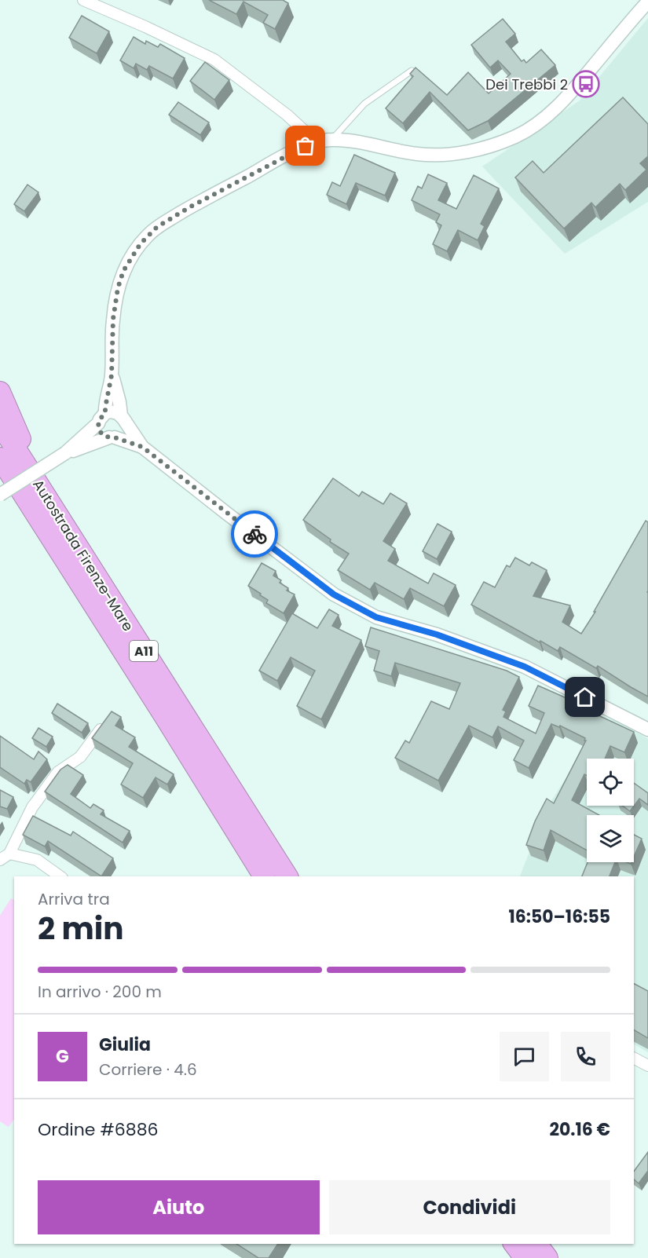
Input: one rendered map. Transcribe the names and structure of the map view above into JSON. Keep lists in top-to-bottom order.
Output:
{
  "streets": {
    "highway": ["Autostrada Firenze-Mare", "A11"]
  },
  "places": {
    "bus stop": ["Dei Trebbi 2"]
  },
  "page": {
    "heading": ["2 min", "Arriva tra", "16:50–16:55"],
    "panel": [
      "Giulia",
      "Corriere · 4.6",
      "Ordine #6886",
      "20.16 €"
    ],
    "bar": "In arrivo · 200 m",
    "round": "G",
    "buttons": ["Aiuto", "Condividi"]
  }
}
